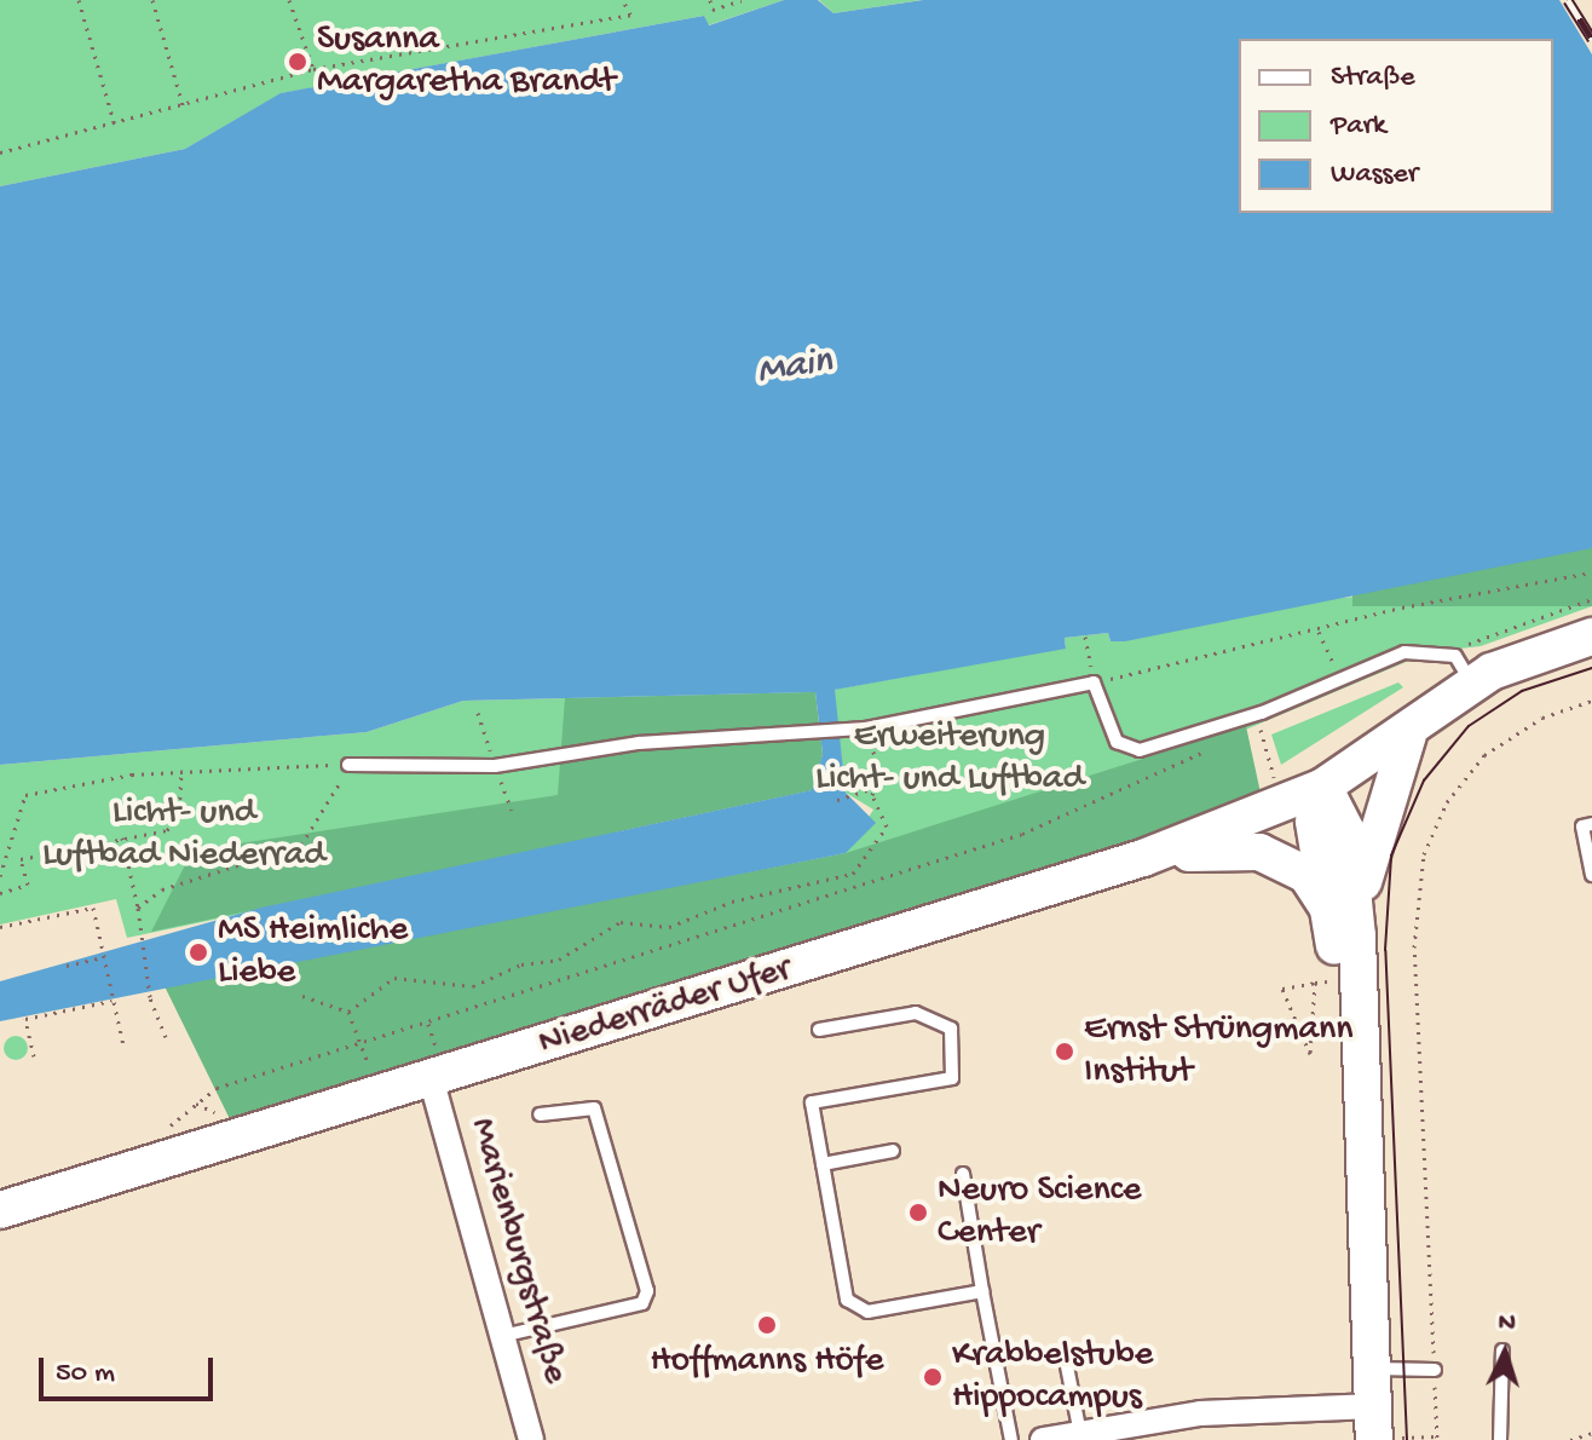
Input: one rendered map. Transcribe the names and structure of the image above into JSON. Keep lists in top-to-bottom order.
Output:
{
  "streets": {
    "main road": ["Niederräder Ufer"],
    "street": ["Marienburgstraße"]
  },
  "crossings": [
    ["Niederräder Ufer", "Marienburgstraße"]
  ],
  "water": ["Main"],
  "parks": ["Erweiterung Licht- und Luftbad", "Licht- und Luftbad Niederrad"],
  "places": [
    "Susanna Margaretha Brandt",
    "MS Heimliche Liebe",
    "Ernst Strüngmann Institut",
    "Neuro Science Center",
    "Hoffmanns Höfe",
    "Krabbelstube Hippocampus"
  ],
  "legend": ["Straße", "Park", "Wasser"],
  "scale_bar": "50 m",
  "north": "top"
}
